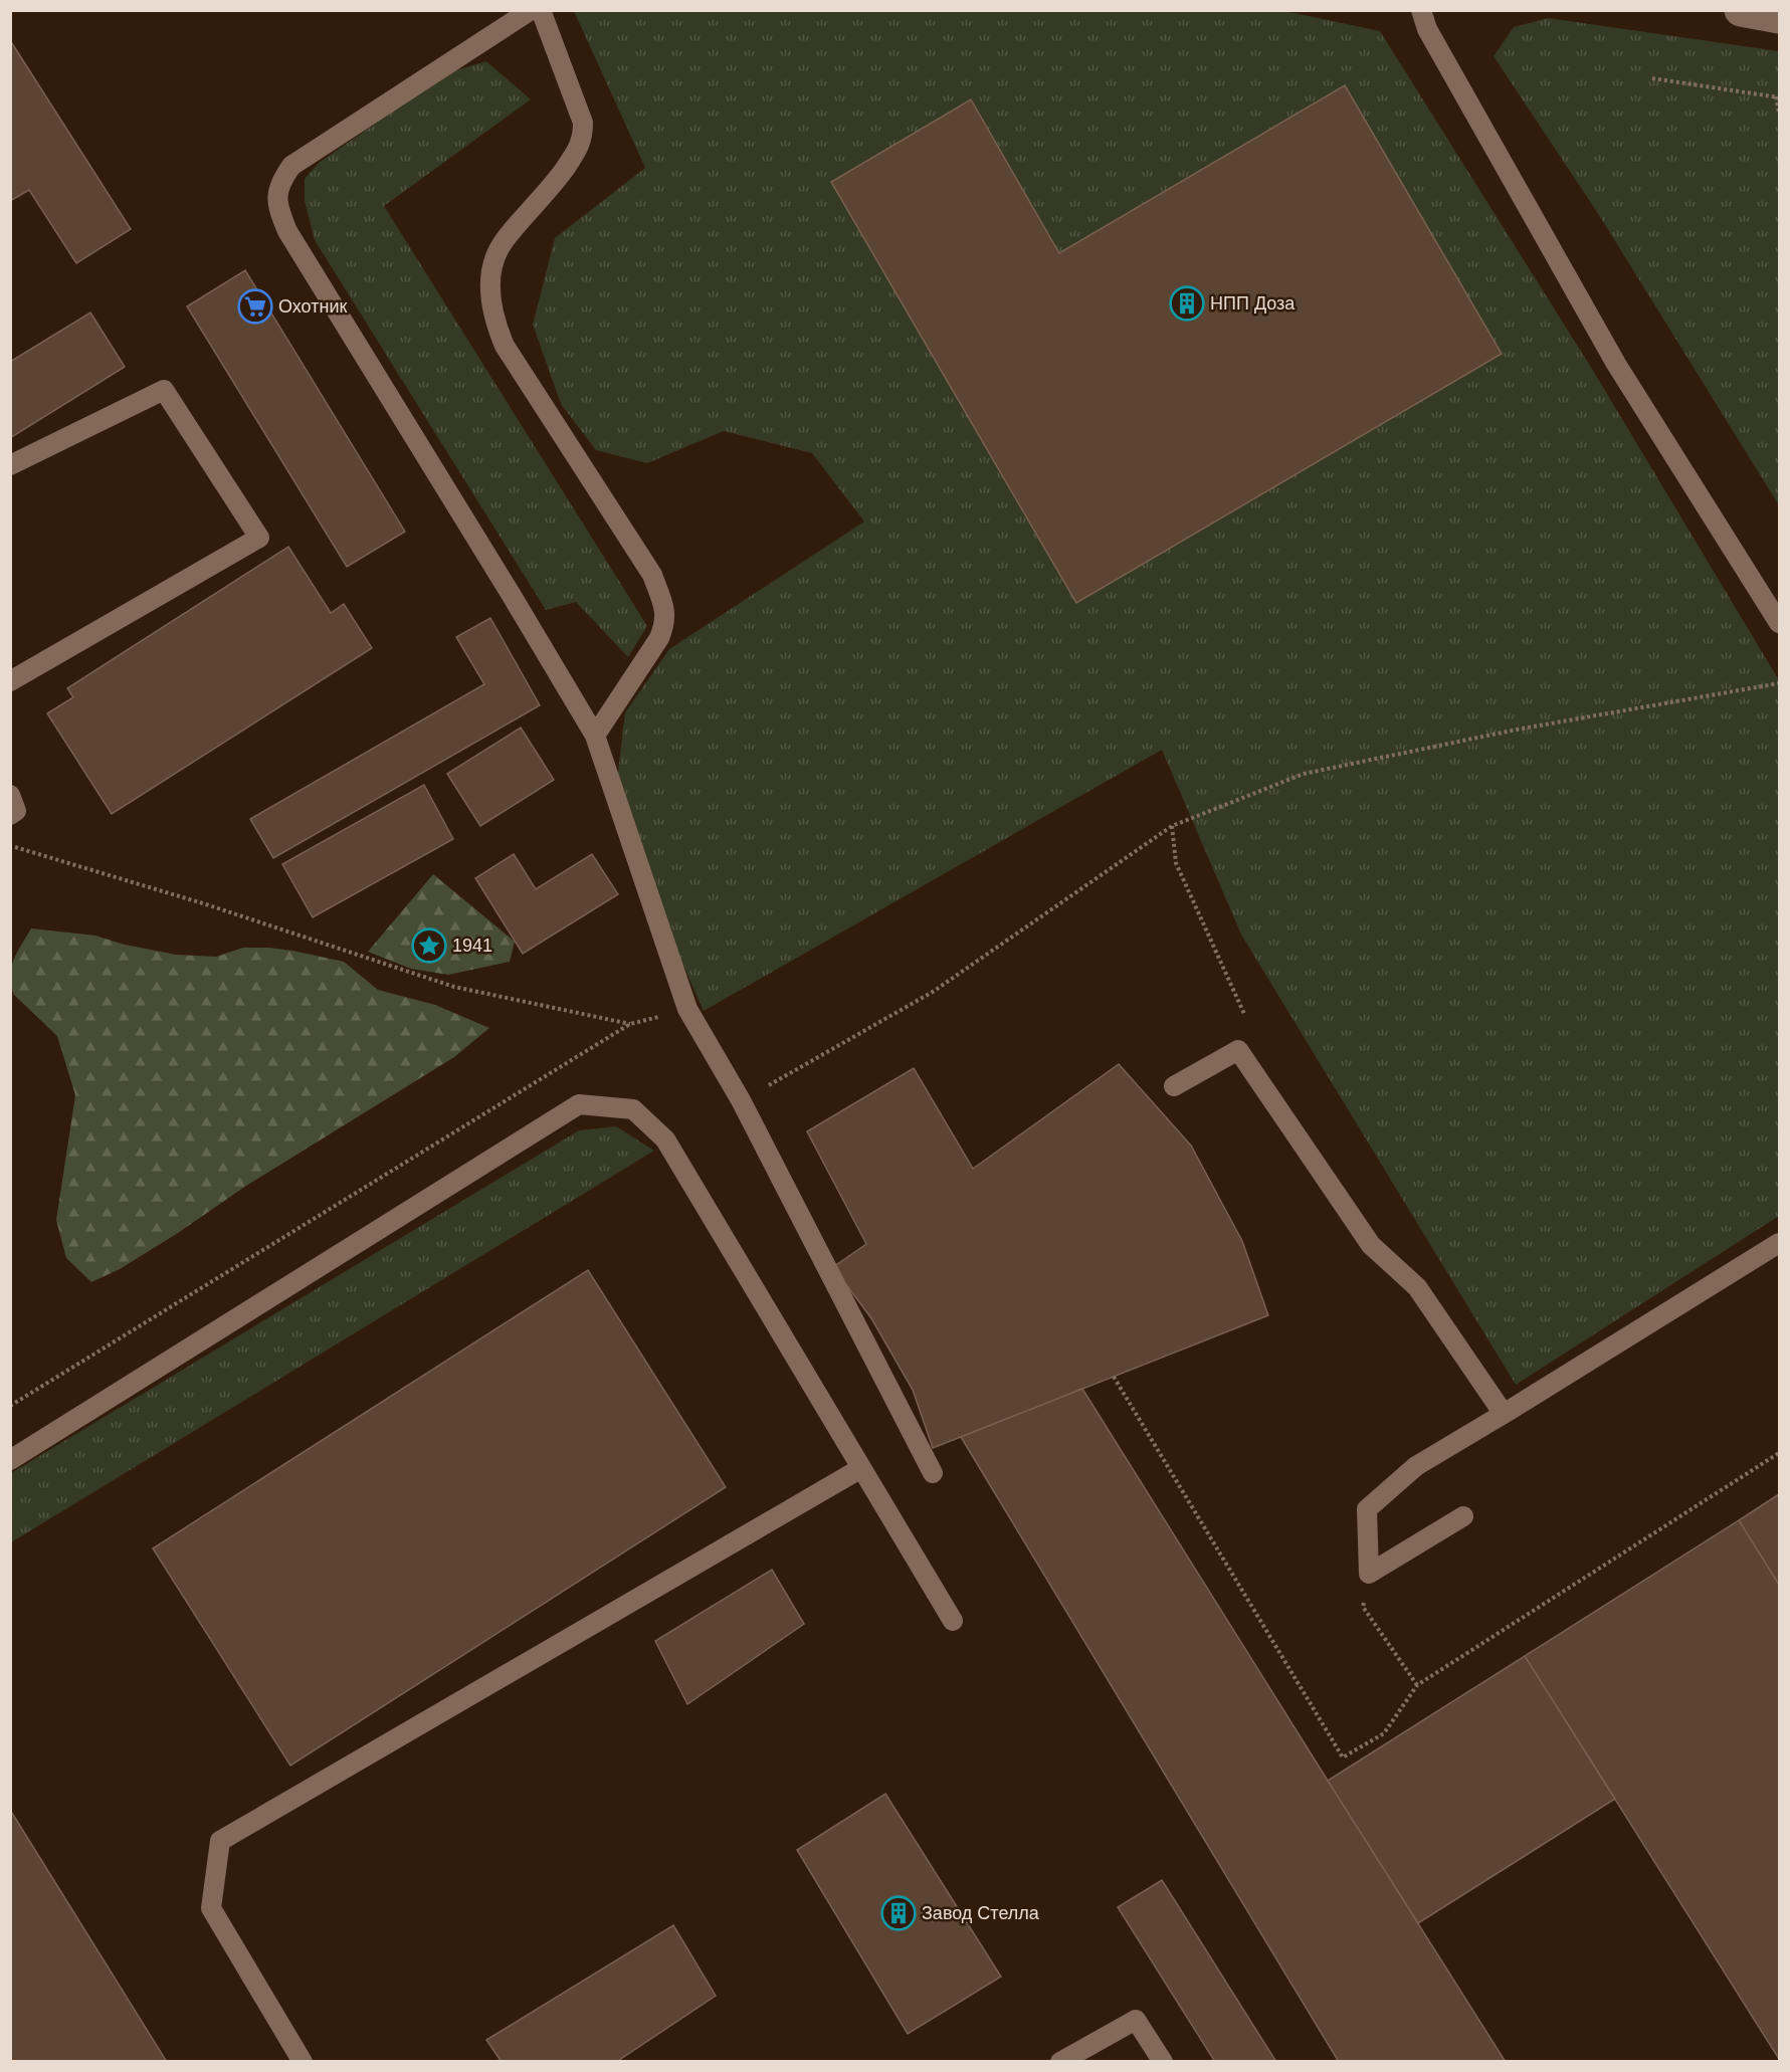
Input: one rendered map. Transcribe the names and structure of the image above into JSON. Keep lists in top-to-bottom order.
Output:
{
  "places": {
    "building": ["НПП Доза", "Завод Стелла"],
    "supermarket": ["Охотник"],
    "place": ["1941"]
  }
}
